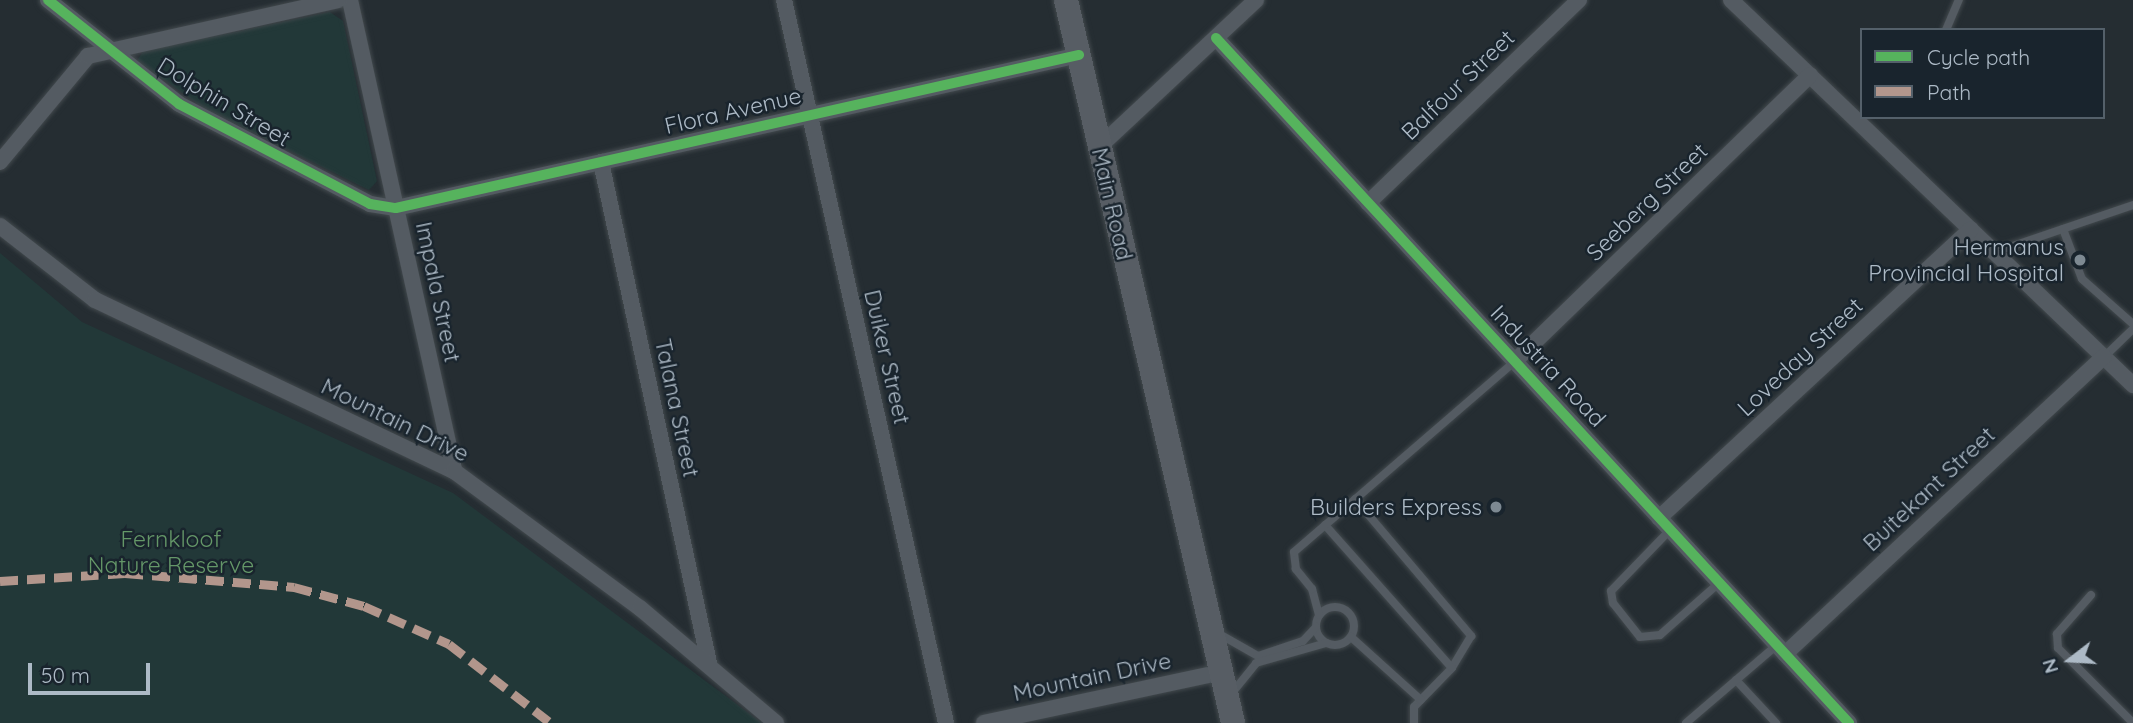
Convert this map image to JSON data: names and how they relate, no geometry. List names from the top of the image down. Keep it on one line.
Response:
{"streets":{"main road":["Main Road"],"street":["Balfour Street","Dolphin Street","Flora Avenue","Seeberg Street","Impala Street","Duiker Street","Loveday Street","Industria Road","Talana Street","Mountain Drive","Buitekant Street"]},"crossings":[["Balfour Street","Industria Road"],["Dolphin Street","Flora Avenue"],["Dolphin Street","Impala Street"],["Flora Avenue","Main Road"],["Flora Avenue","Impala Street"],["Flora Avenue","Duiker Street"],["Flora Avenue","Talana Street"],["Seeberg Street","Industria Road"],["Main Road","Mountain Drive"],["Impala Street","Mountain Drive"],["Loveday Street","Industria Road"],["Industria Road","Buitekant Street"],["Talana Street","Mountain Drive"]],"parks":["Fernkloof Nature Reserve"],"places":["Hermanus Provincial Hospital","Builders Express"],"legend":["Cycle path","Path"],"scale_bar":"50 m","north":"left"}
